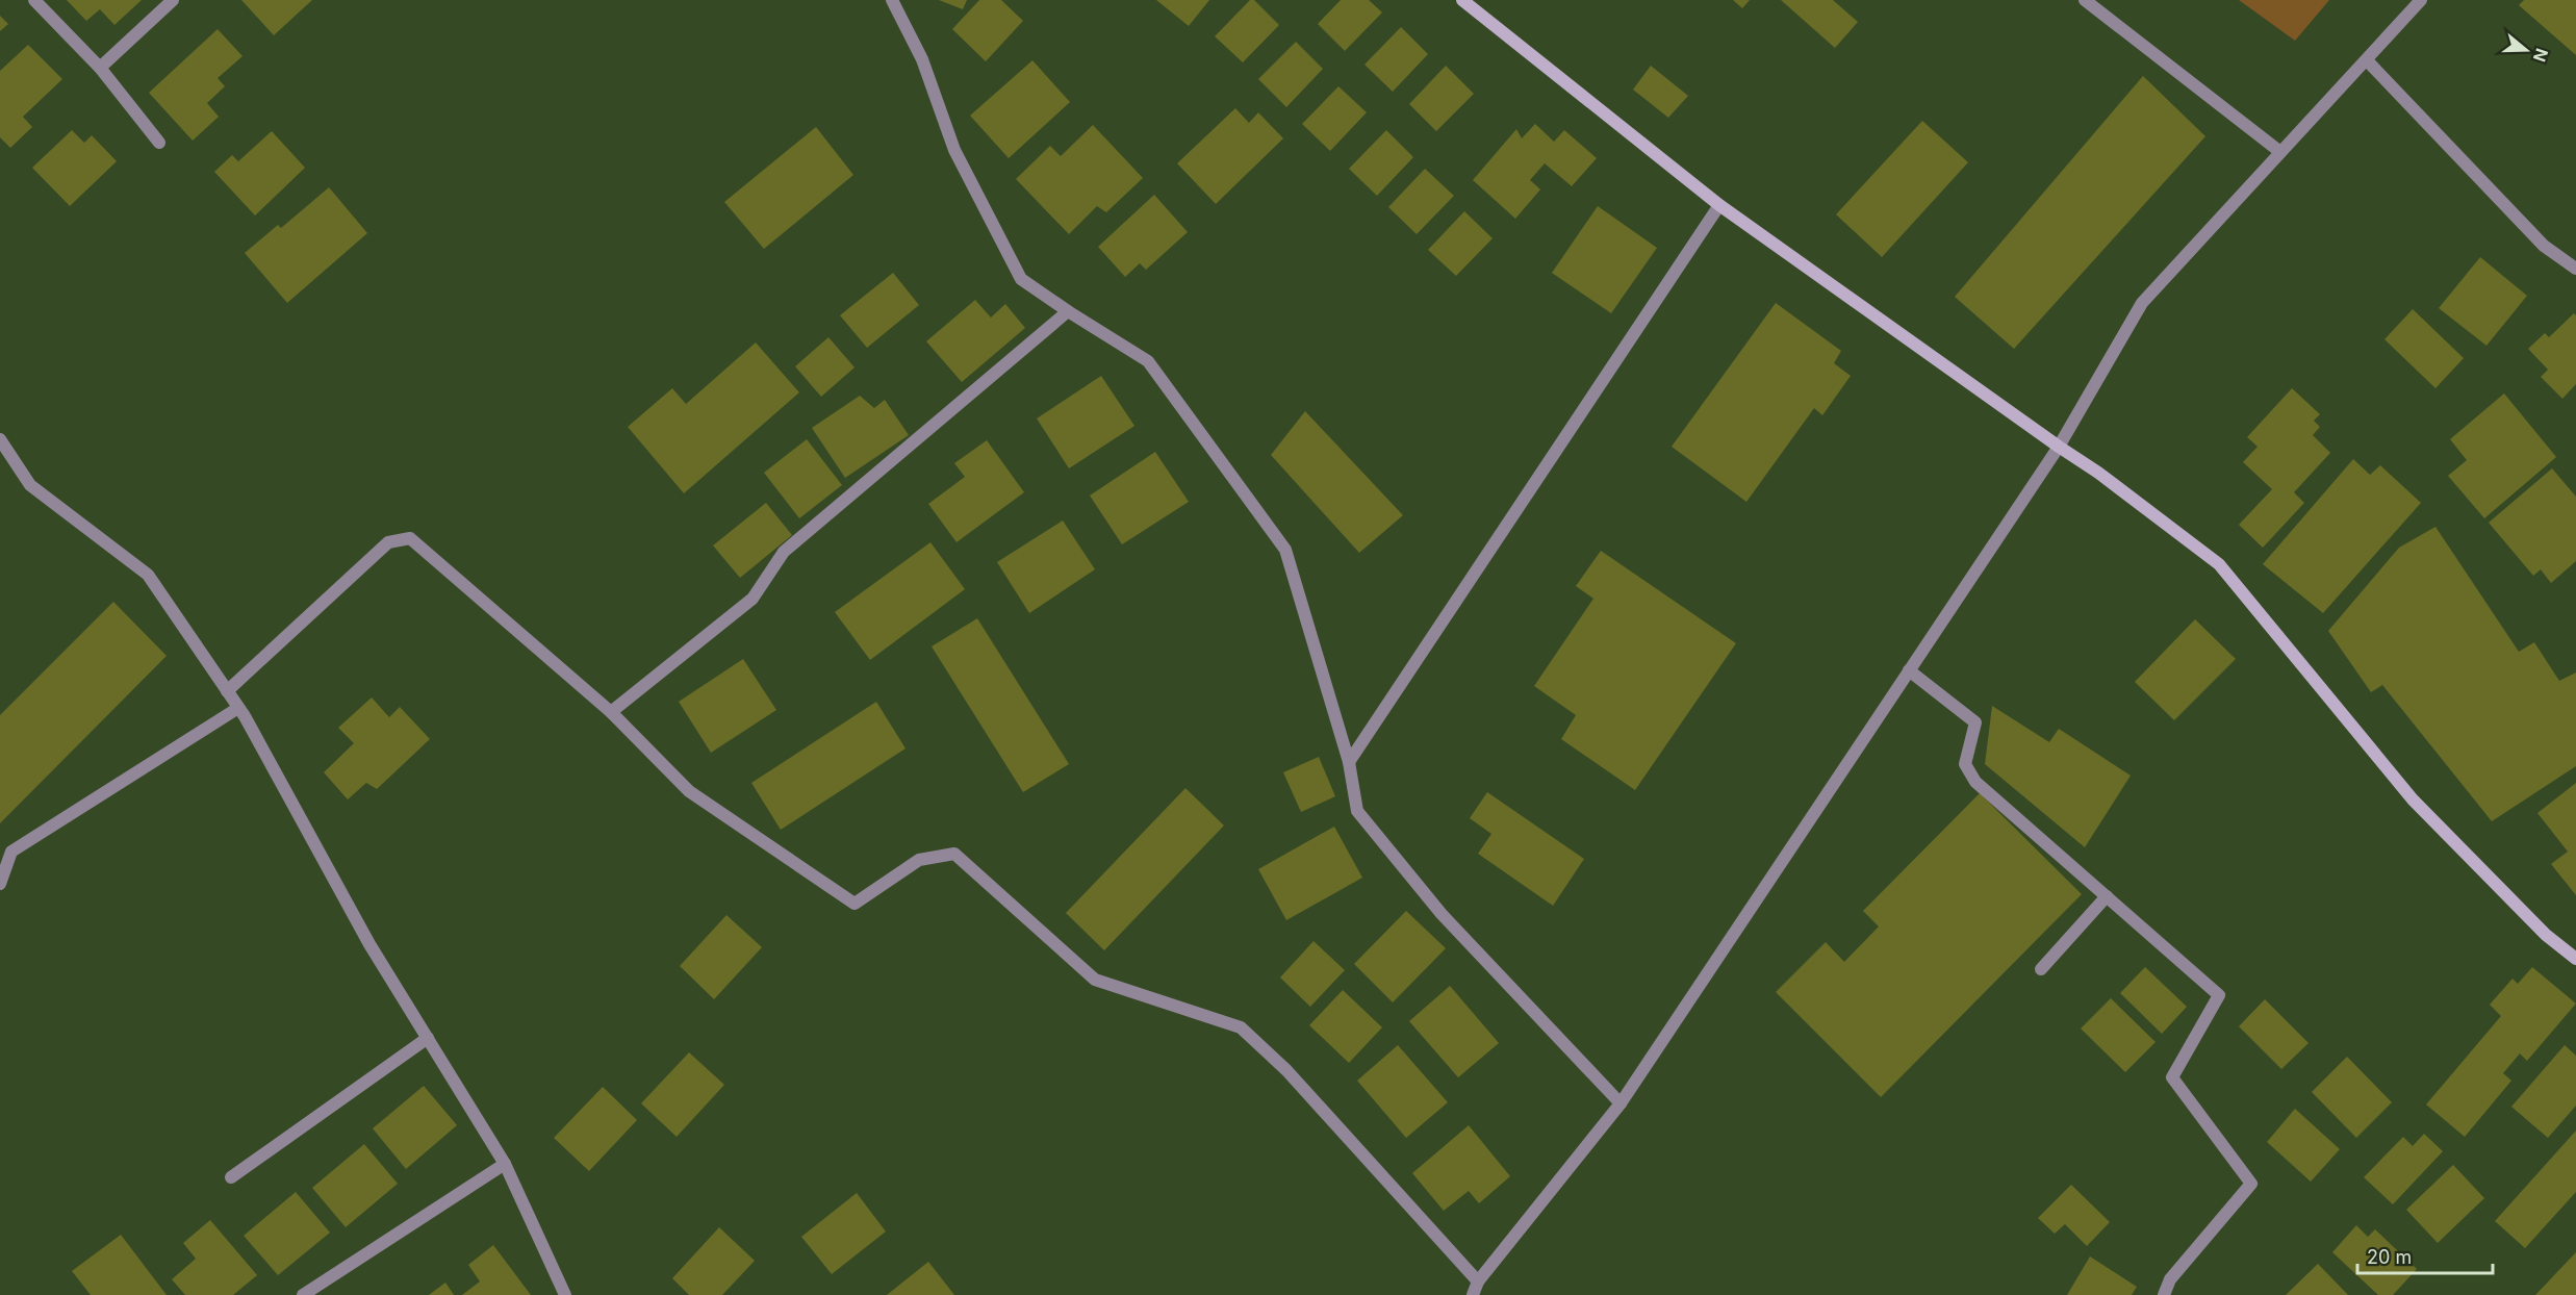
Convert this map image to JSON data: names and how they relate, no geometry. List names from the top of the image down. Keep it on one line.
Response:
{"scale_bar":"20 m","north":"right"}
